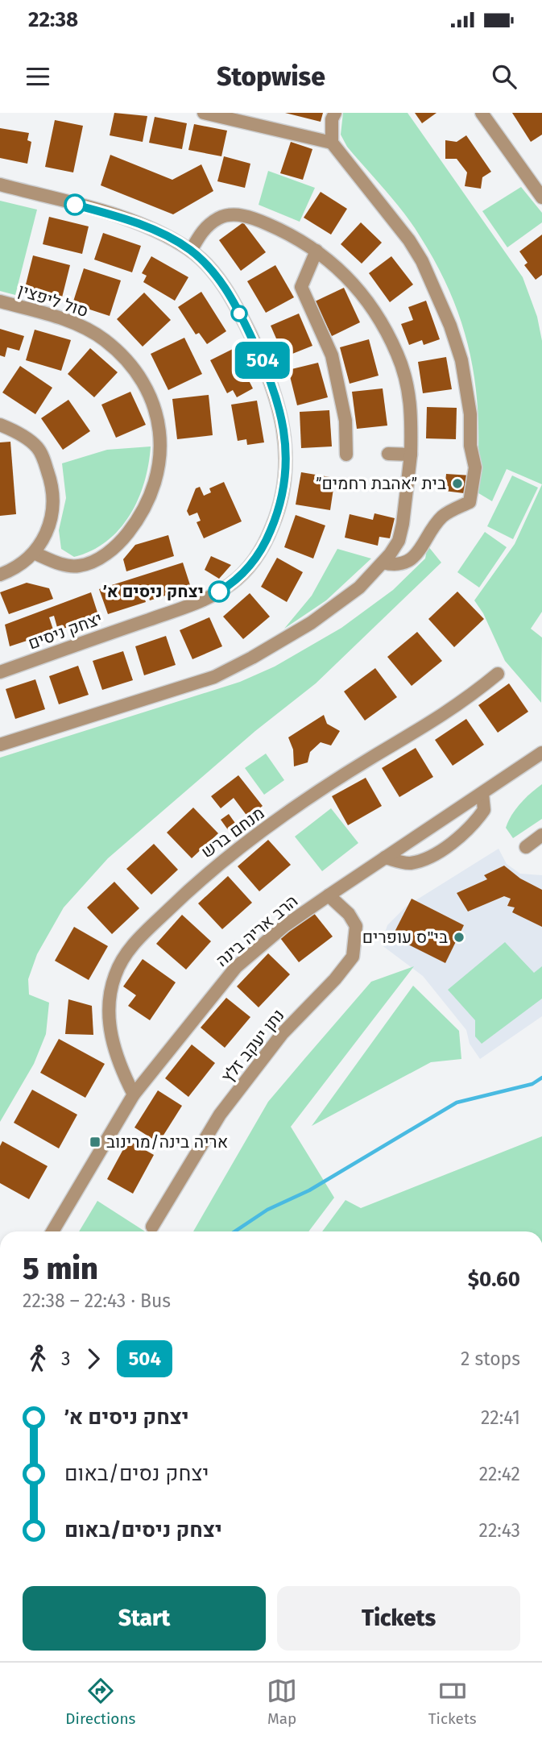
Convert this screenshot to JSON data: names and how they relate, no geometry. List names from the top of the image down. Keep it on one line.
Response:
{"streets":{"street":["סול ליפצין","יצחק ניסים","מנחם ברש","הרב אריה בינה","נתן יעקב זלץ"]},"crossings":[["מנחם ברש","הרב אריה בינה"],["הרב אריה בינה","נתן יעקב זלץ"]],"places":{"other":["בית ״אהבת רחמים״","יצחק ניסים א׳","בי\"ס עופרים"],"transit":["אריה בינה/מרינוב"]},"lines":["bus line 504"],"page":{"status":"22:38","header":"Stopwise","on_map":"504","heading":["5 min","22:38 – 22:43 · Bus","$0.60"],"legs":["3","504","2 stops"],"list":[{"name":"יצחק ניסים א׳","value":"22:41"},{"name":"יצחק נסים/באום","value":"22:42"},{"name":"יצחק ניסים/באום","value":"22:43"}],"buttons":["Start","Tickets"],"tabs":["Directions","Map","Tickets"]}}
